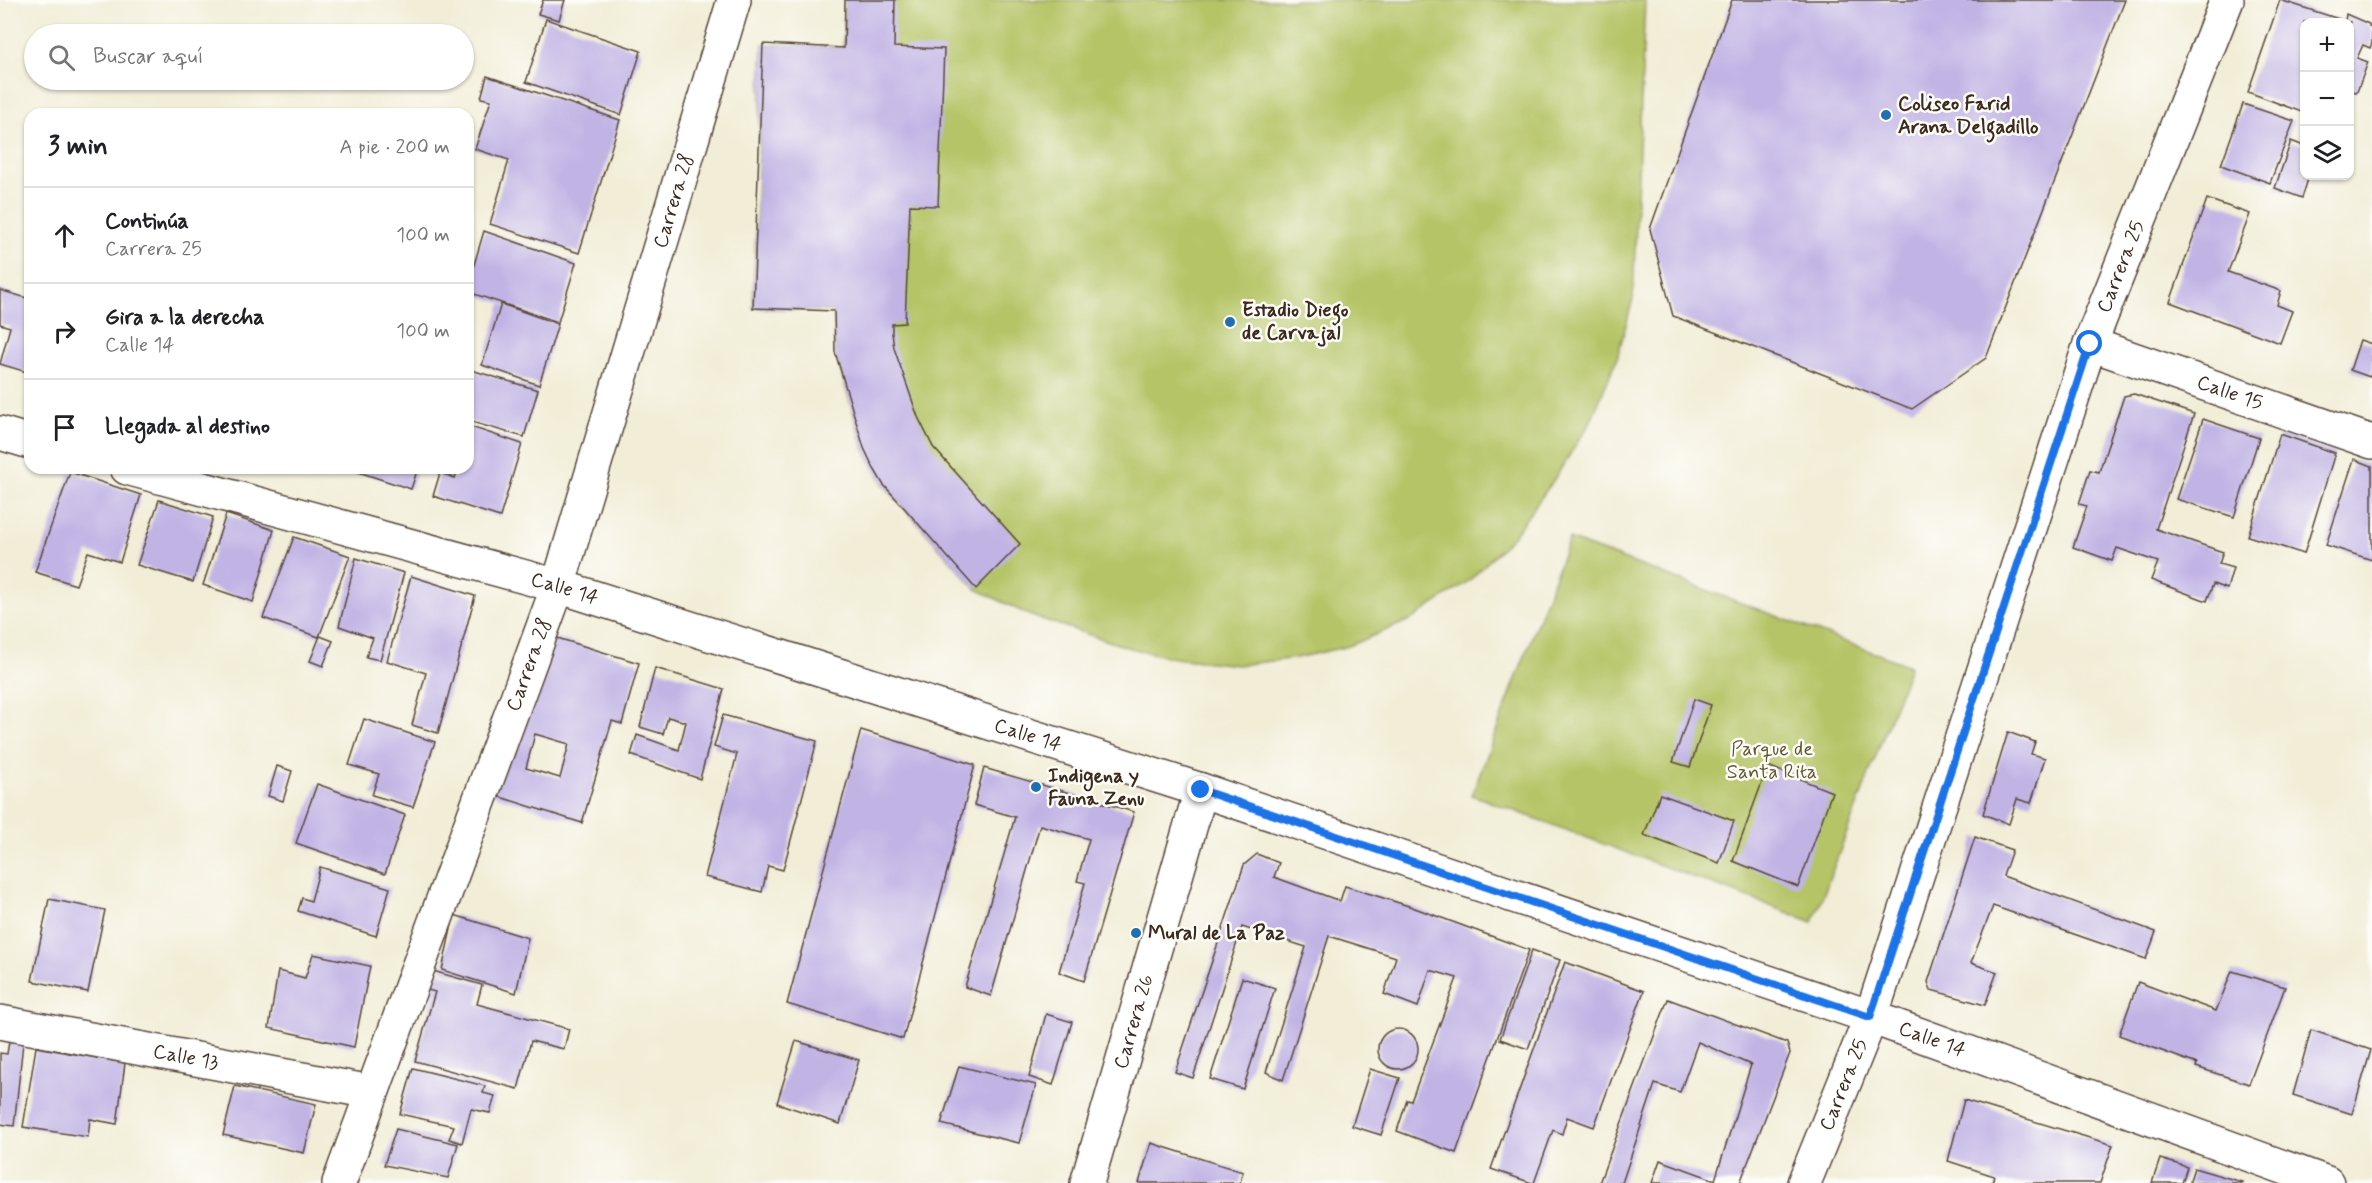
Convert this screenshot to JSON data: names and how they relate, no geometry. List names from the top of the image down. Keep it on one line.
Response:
{"streets":{"street":["Carrera 28","Carrera 25","Calle 15","Calle 14","Carrera 26","Calle 13"]},"crossings":[["Carrera 28","Calle 14"],["Carrera 28","Calle 13"],["Carrera 25","Calle 15"],["Carrera 25","Calle 14"],["Calle 14","Carrera 26"]],"parks":["Parque de Santa Rita"],"places":["Coliseo Farid Arana Delgadillo","Estadio Diego de Carvajal","Indigena y Fauna Zenu","Mural de La Paz"],"page":{"map_buttons":["+","−"],"search":"Buscar aquí","heading":["3 min","A pie · 200 m"],"list":[["Continúa","Carrera 25","100 m"],["Gira a la derecha","Calle 14","100 m"],"Llegada al destino"]}}
